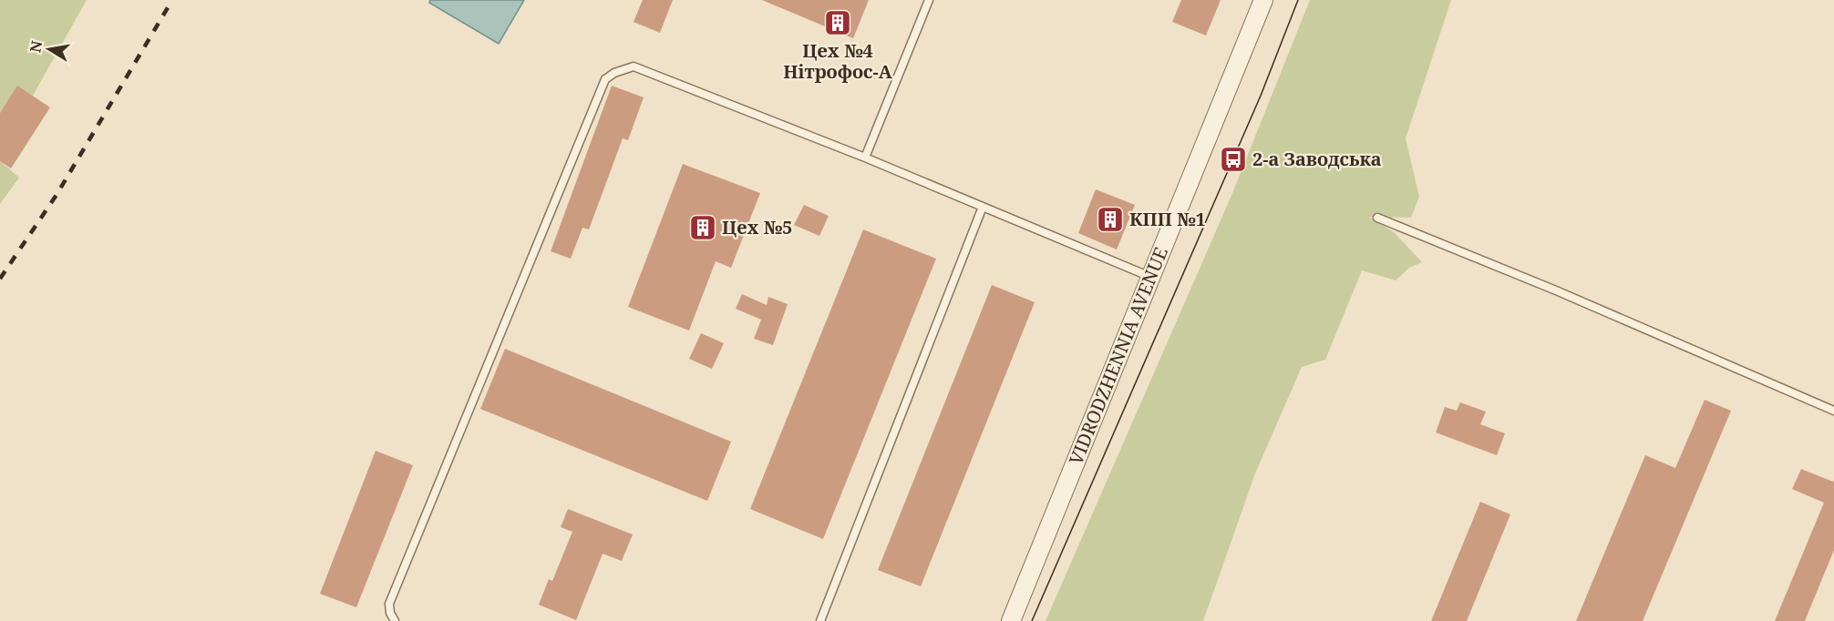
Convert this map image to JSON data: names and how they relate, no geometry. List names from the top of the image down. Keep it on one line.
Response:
{"streets":{"street":["VIDRODZHENNIA AVENUE"]},"places":{"building":["Цех №4 Нітрофос-А","КПП №1","Цех №5"],"bus stop":["2-а Заводська"]},"north":"left"}
